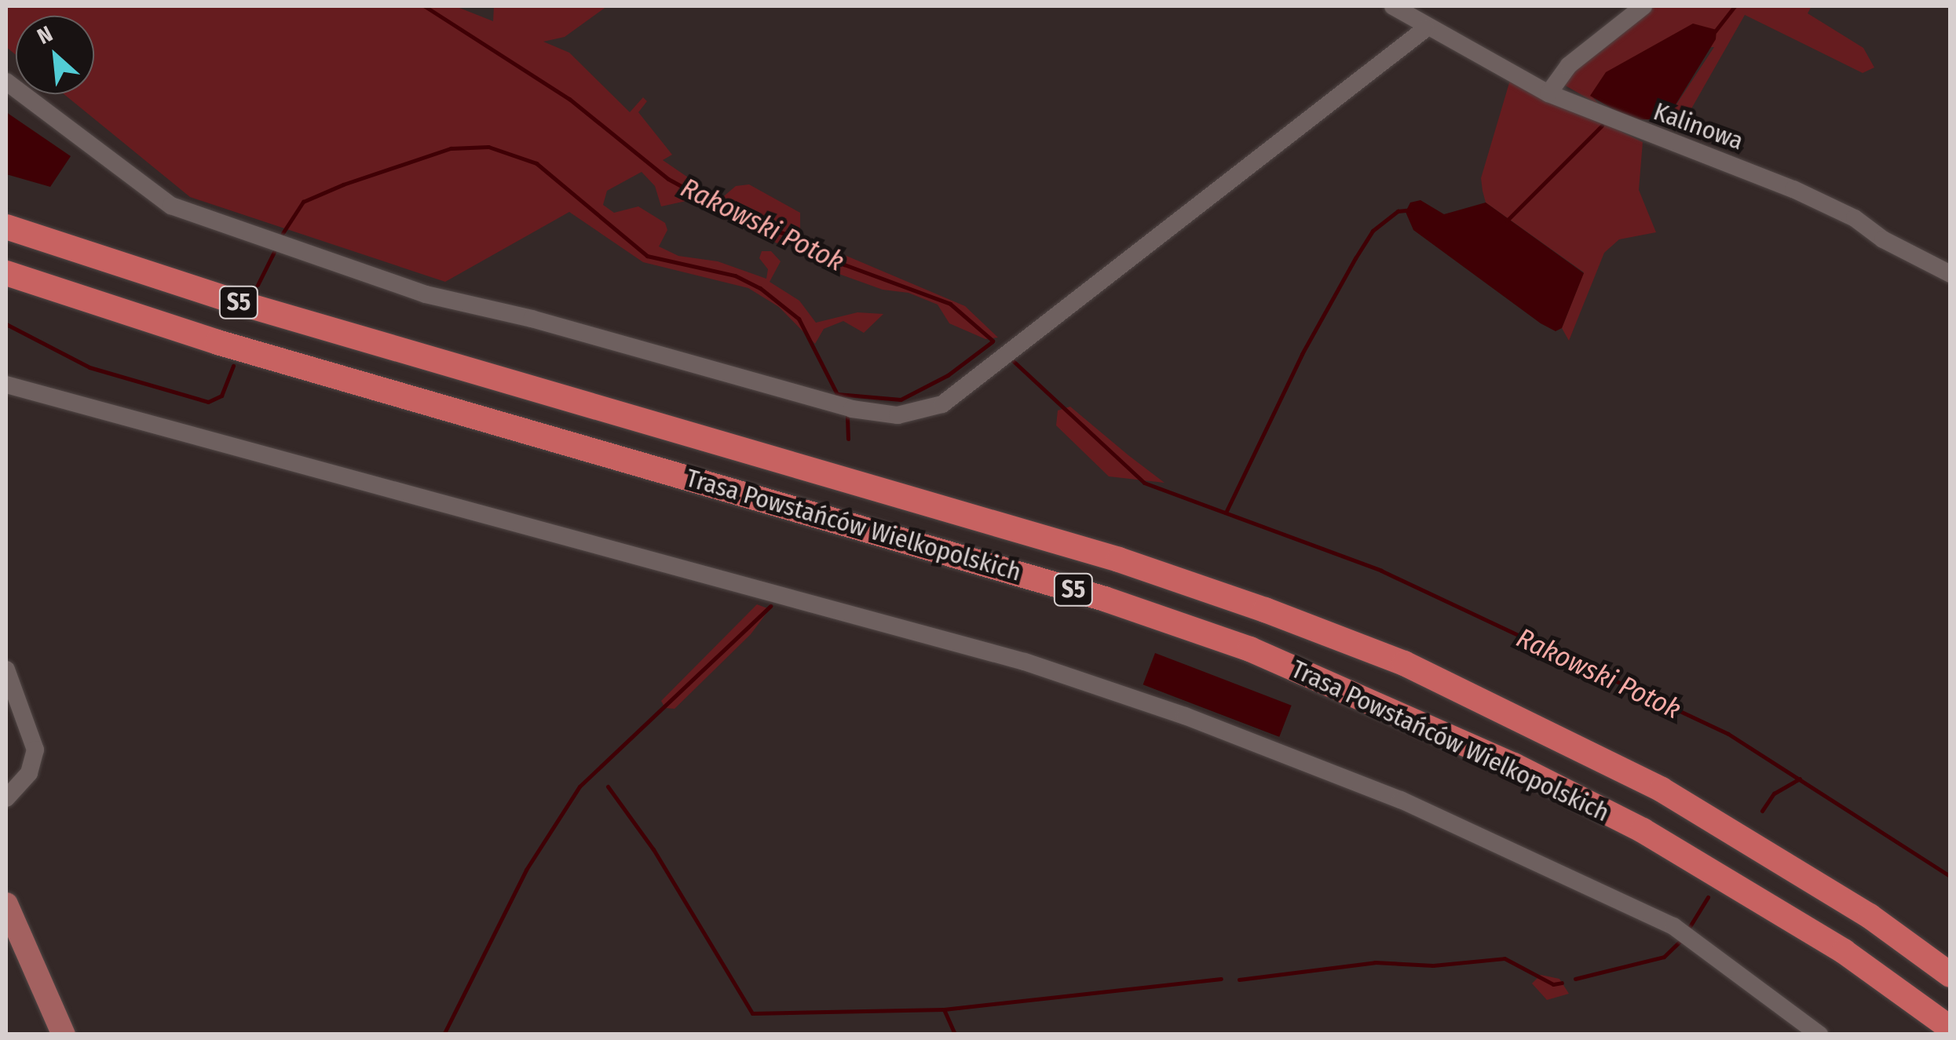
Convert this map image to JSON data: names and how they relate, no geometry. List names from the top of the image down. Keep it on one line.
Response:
{"streets":{"highway":["S5","Trasa Powstańców Wielkopolskich"],"street":["Kalinowa"]},"water":["Rakowski Potok"],"north":"top left"}
